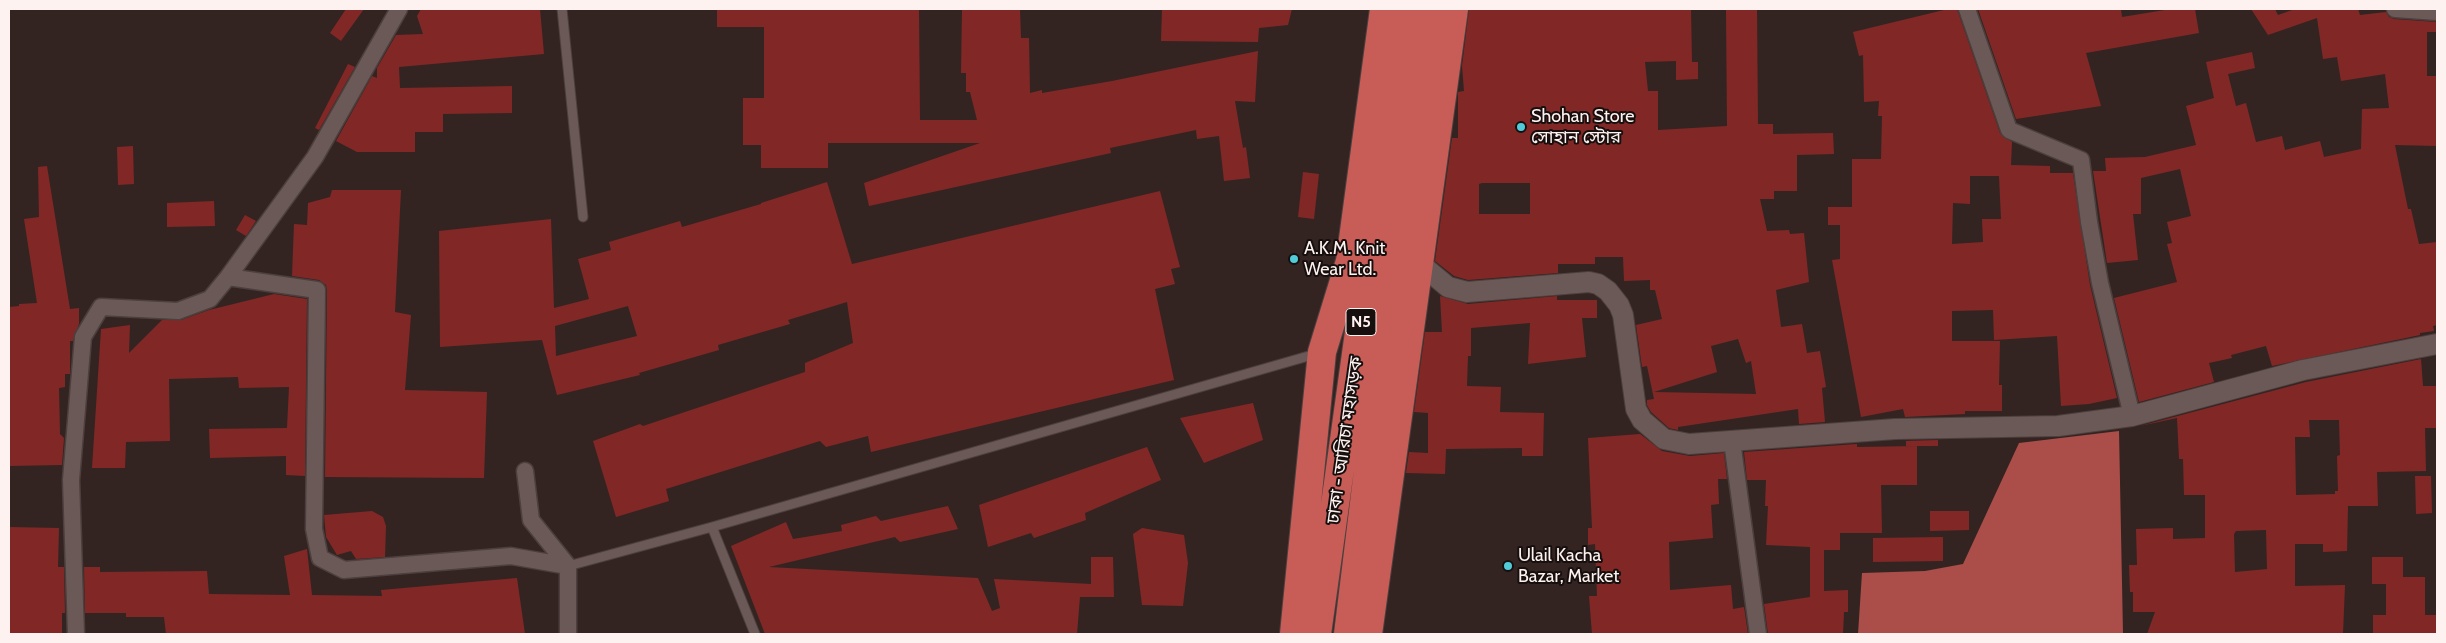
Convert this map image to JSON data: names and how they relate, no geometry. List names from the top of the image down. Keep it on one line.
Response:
{"streets":{"highway":["N5","ঢাকা - আরিচা মহাসড়ক"]},"places":["Shohan Store সোহান স্টোর","A.K.M. Knit Wear Ltd.","Ulail Kacha Bazar, Market"]}
